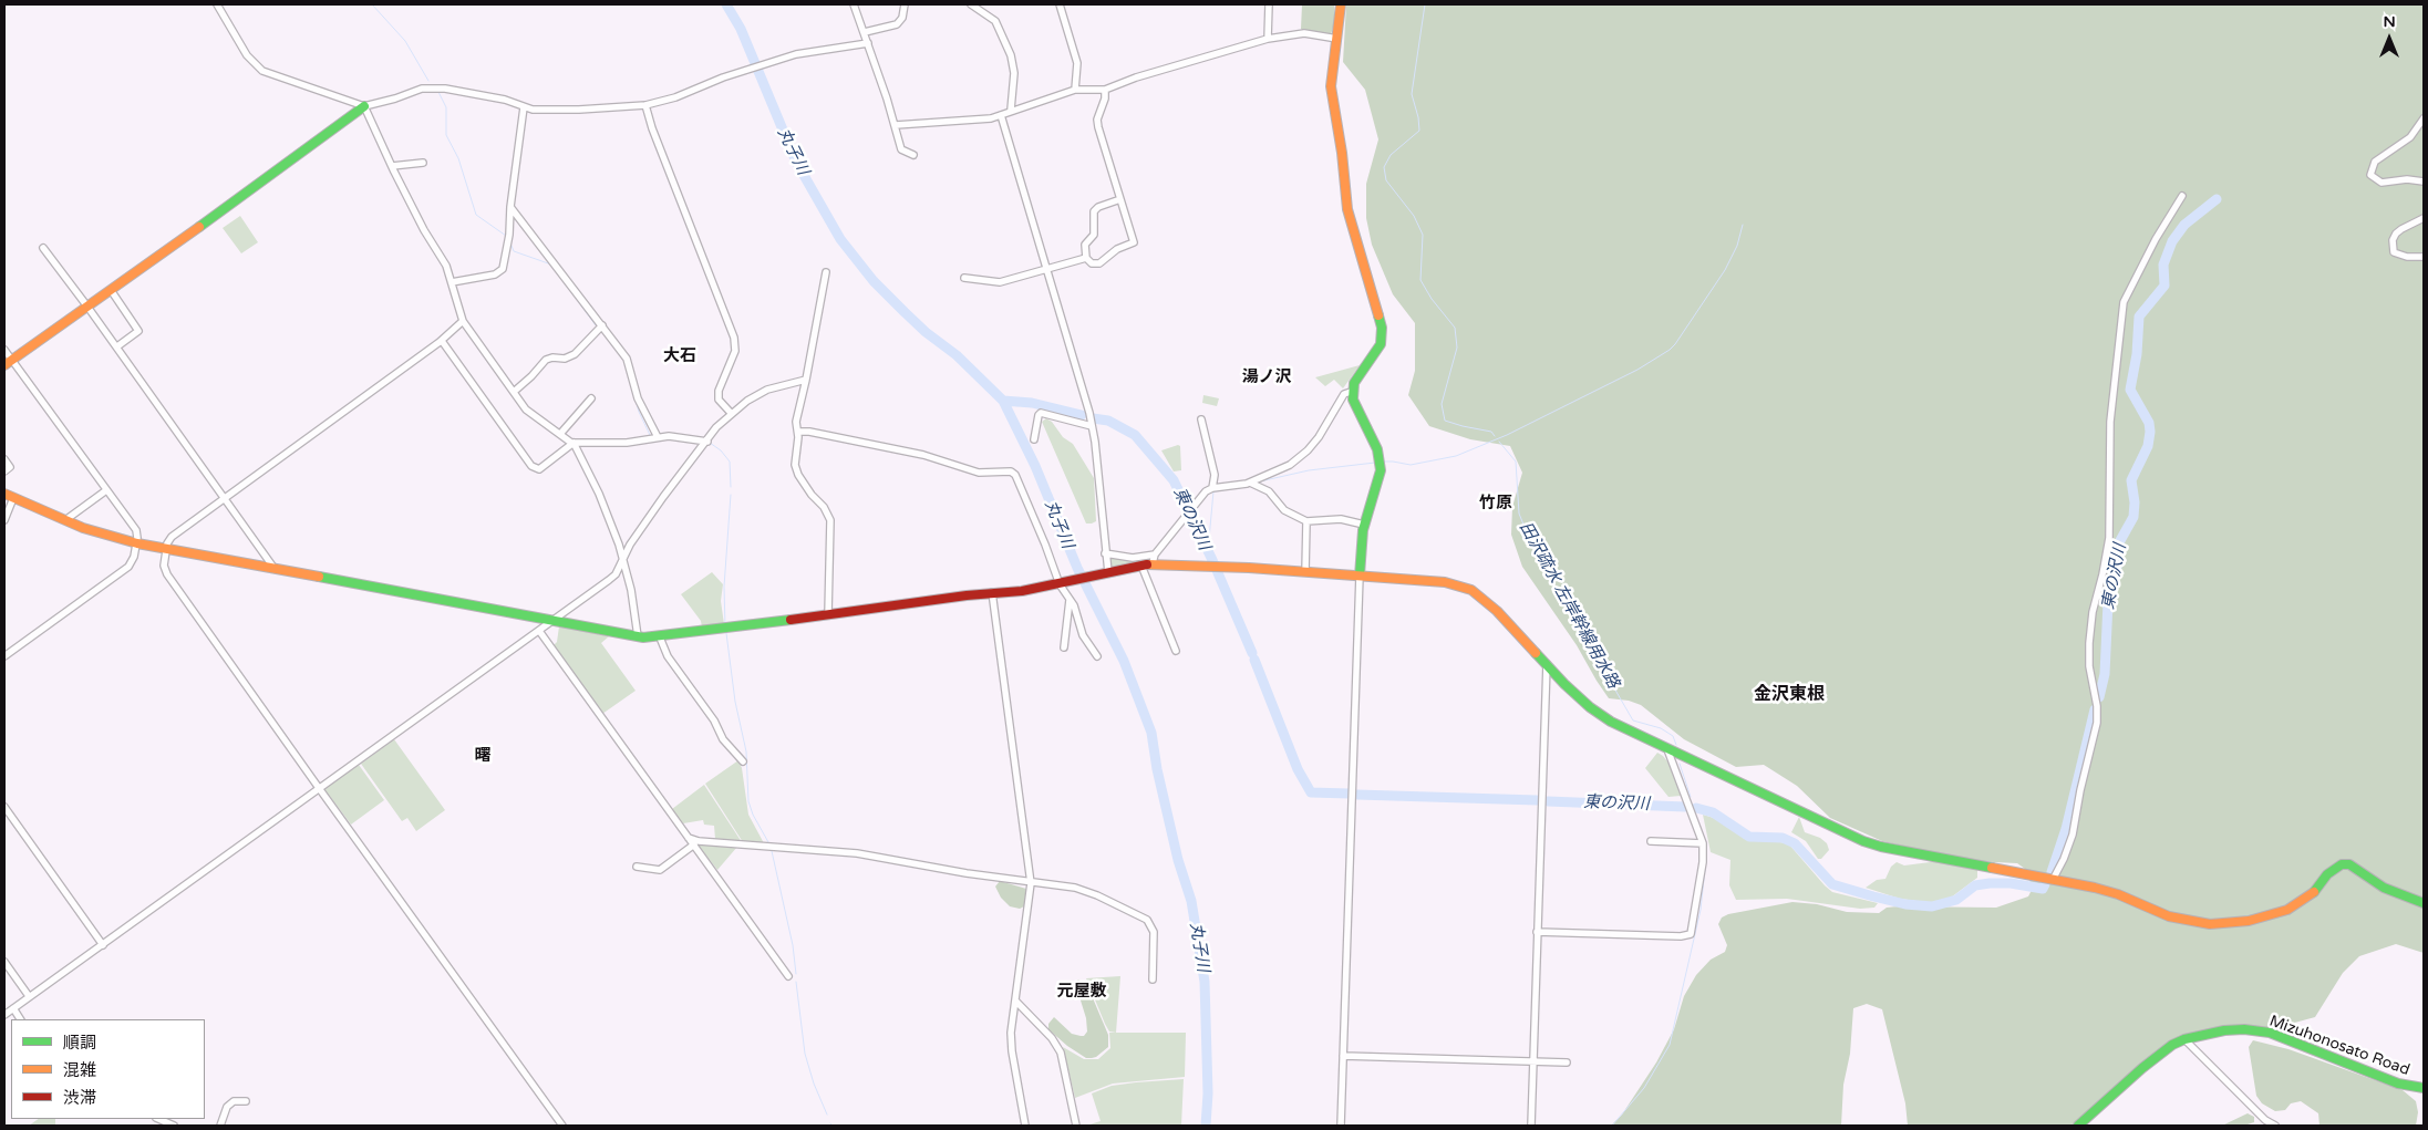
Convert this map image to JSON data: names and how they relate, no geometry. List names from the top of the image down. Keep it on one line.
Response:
{"streets":{"street":["Mizuhonosato Road"]},"districts":["大石","湯ノ沢","竹原","金沢東根","曙","元屋敷"],"water":["丸子川","東の沢川","田沢疏水 左岸幹線用水路"],"legend":["順調","混雑","渋滞"],"north":"top"}
